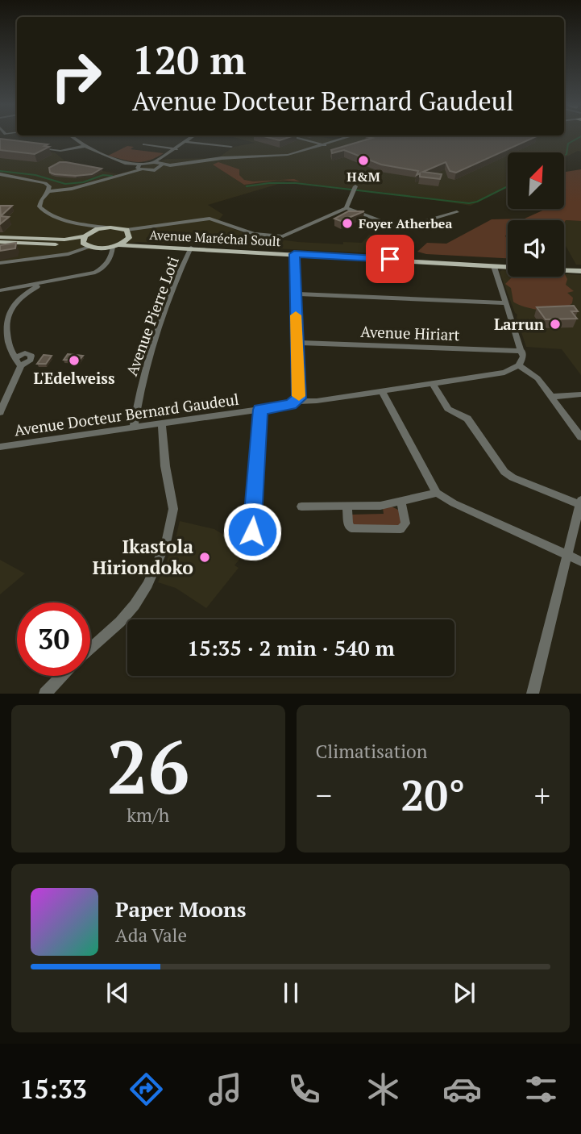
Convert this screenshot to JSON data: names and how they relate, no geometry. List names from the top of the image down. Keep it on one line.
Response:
{"streets":{"main road":["Avenue Maréchal Soult"],"street":["Avenue Pierre Loti","Avenue Hiriart","Avenue Docteur Bernard Gaudeul"]},"crossings":[["Avenue Maréchal Soult","Avenue Pierre Loti"],["Avenue Pierre Loti","Avenue Docteur Bernard Gaudeul"]],"places":["H&M","Foyer Atherbea","Larrun","L'Edelweiss","Ikastola Hiriondoko"],"north":"top right","page":{"turn":["120 m","Avenue Docteur Bernard Gaudeul"],"limit":"30","trip":"15:35 · 2 min · 540 m","tile":[["26","km/h"],"Climatisation"],"heat":["−","20°","+"],"song":["Paper Moons","Ada Vale"],"tabs":"15:33"}}
